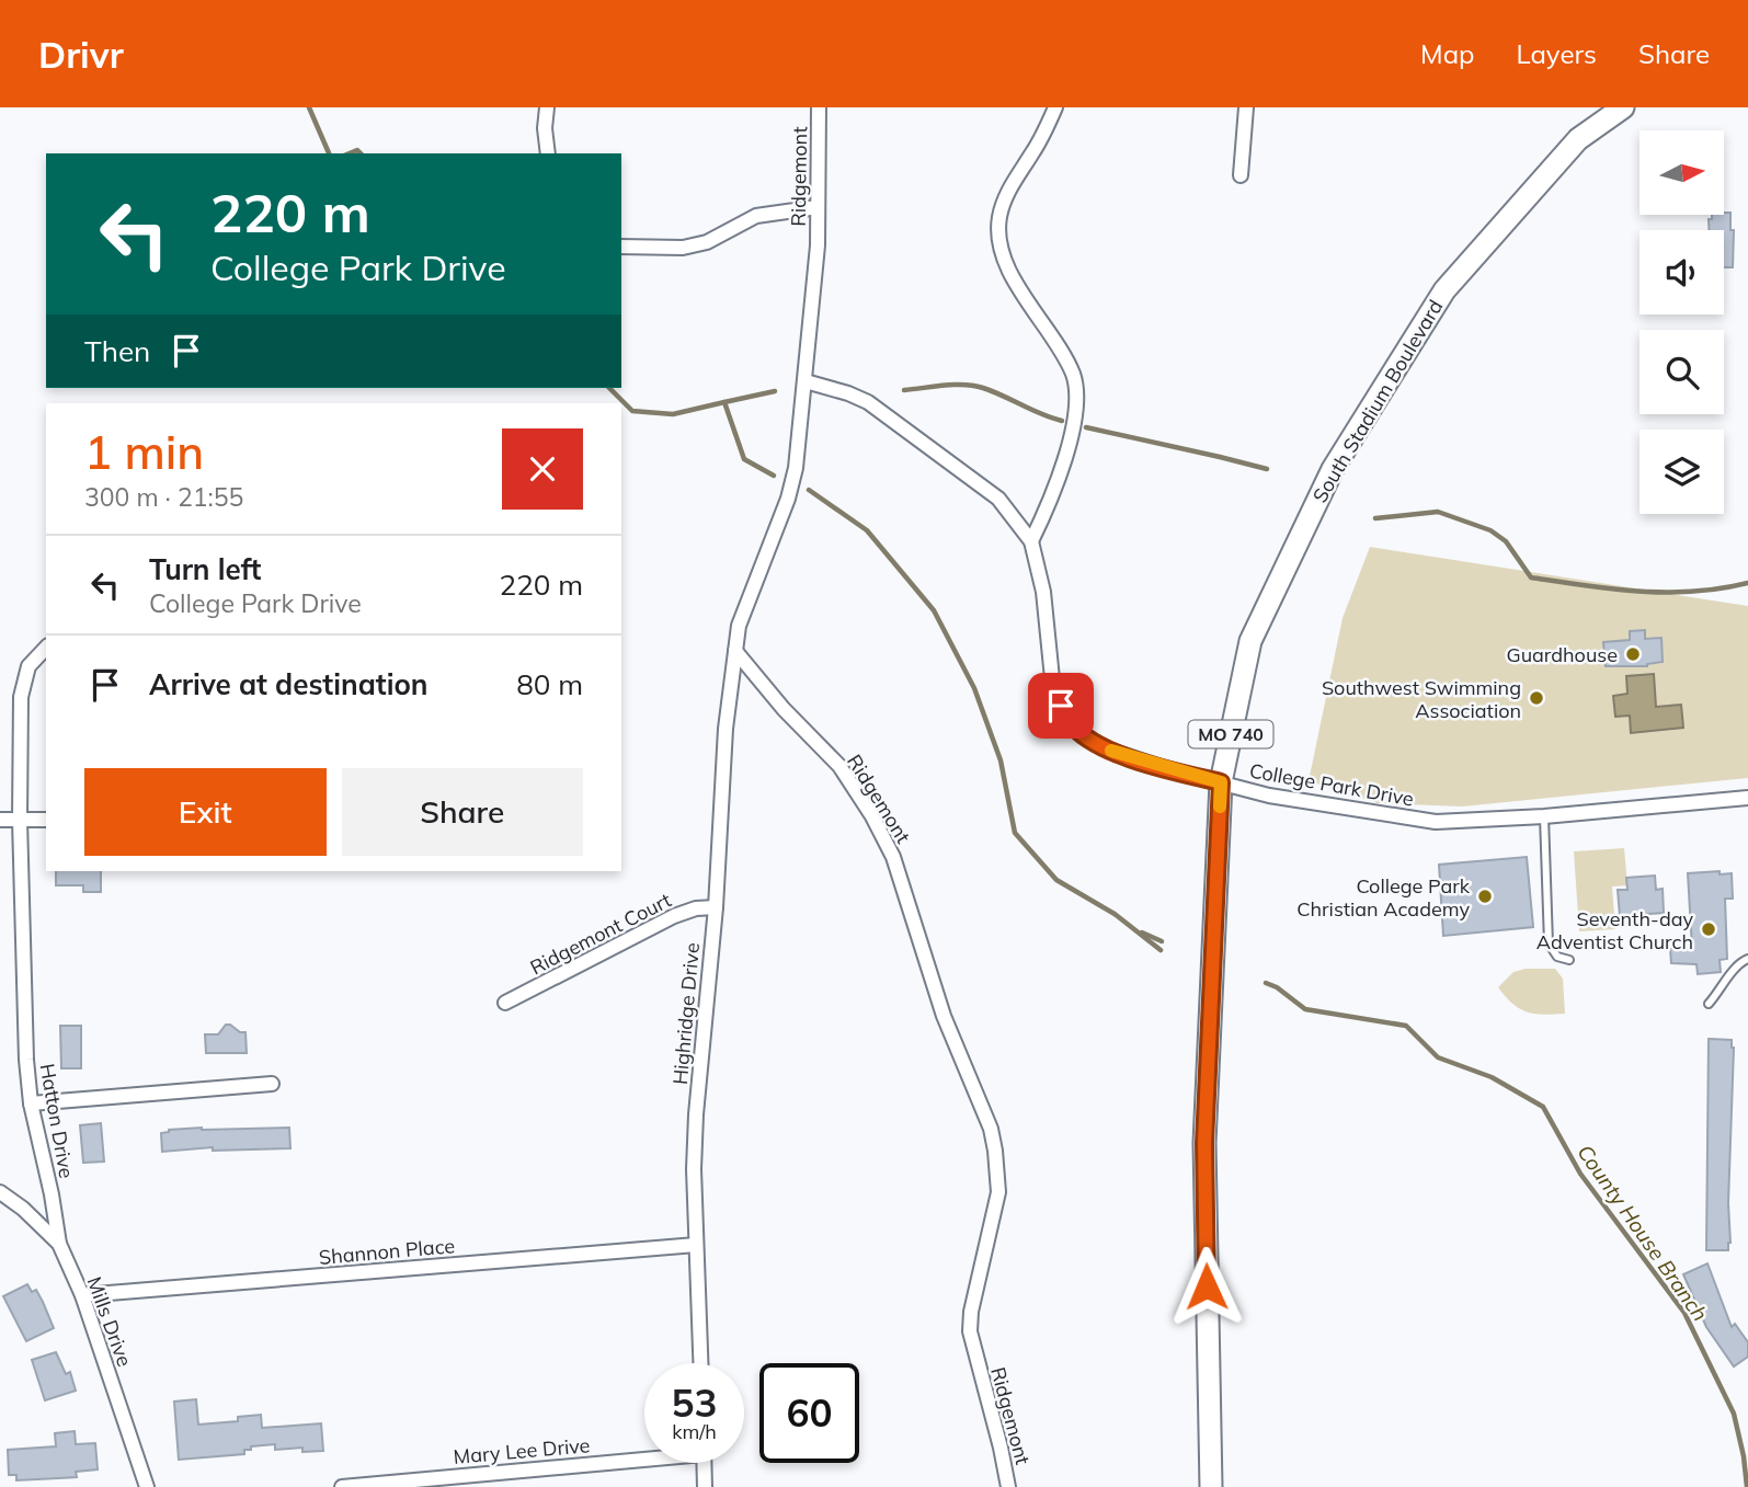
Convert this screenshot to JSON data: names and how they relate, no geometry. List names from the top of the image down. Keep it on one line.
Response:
{"streets":{"main road":["South Stadium Boulevard","MO 740"],"street":["Ridgemont","College Park Drive","Ridgemont Court","Highridge Drive","Hatton Drive","Shannon Place","Mills Drive","Mary Lee Drive"]},"crossings":[["Ridgemont","College Park Drive"],["Ridgemont","Highridge Drive"],["South Stadium Boulevard","College Park Drive"],["Ridgemont Court","Highridge Drive"],["Highridge Drive","Shannon Place"],["Hatton Drive","Mills Drive"],["Shannon Place","Mills Drive"]],"water":["County House Branch"],"places":["Guardhouse","Southwest Swimming Association","College Park Christian Academy","Seventh-day Adventist Church"],"north":"right","page":{"header":"Drivr","nav":["Map","Layers","Share"],"turn":["220 m","College Park Drive"],"then":"Then","heading":["1 min","300 m · 21:55"],"list":[{"name":"Turn left","note":"College Park Drive","value":"220 m"},{"name":"Arrive at destination","value":"80 m"}],"buttons":["Exit","Share"],"speed":"53 km/h","limit":"60"}}
